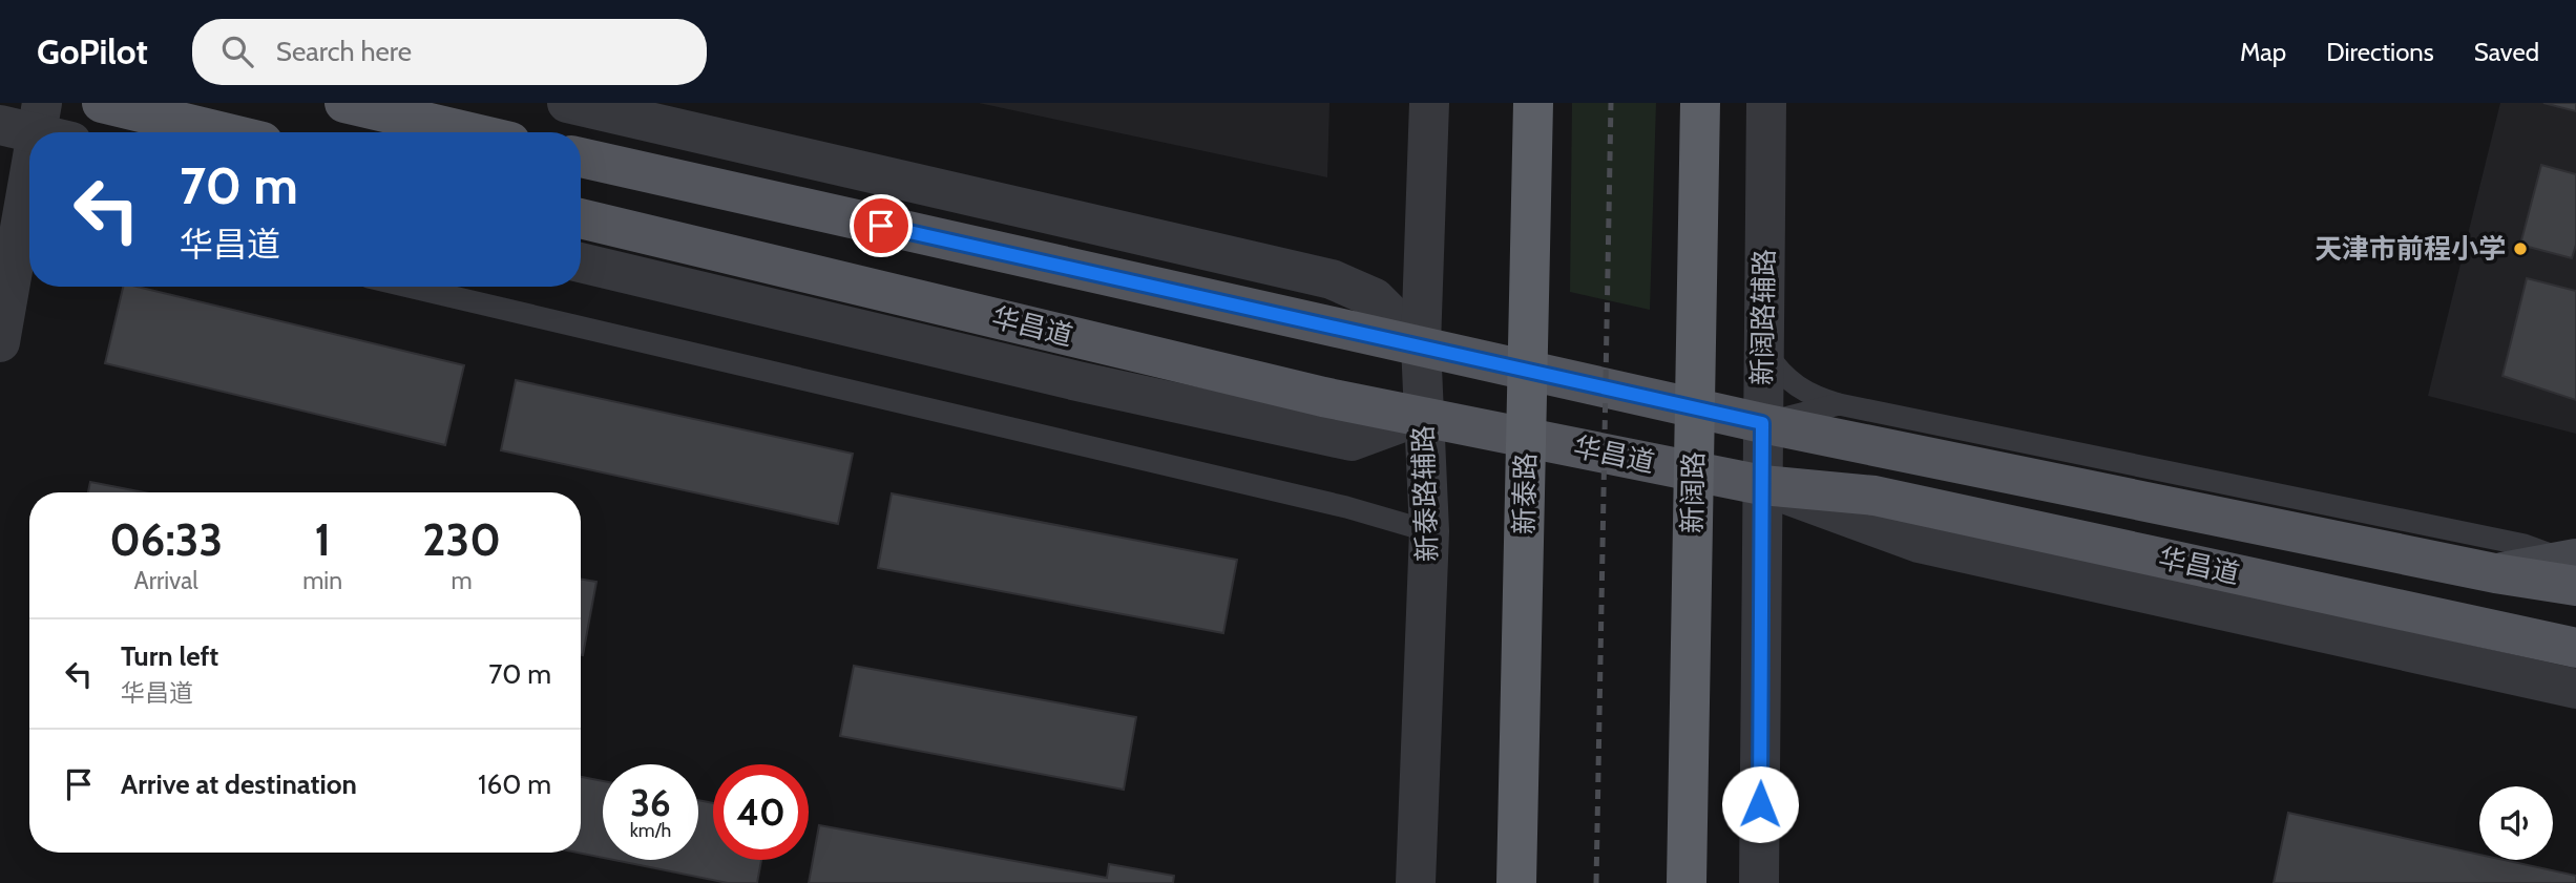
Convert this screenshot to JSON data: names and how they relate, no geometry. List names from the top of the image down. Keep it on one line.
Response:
{"streets":{"highway":["新阔路","新泰路"],"main road":["华昌道"],"street":["新阔路辅路","新泰路辅路"]},"crossings":[["新阔路辅路","华昌道"],["华昌道","新泰路辅路"]],"places":["天津市前程小学"],"page":{"header":"GoPilot","search":"Search here","nav":["Map","Directions","Saved"],"turn":["70 m","华昌道"],"eta":["06:33","Arrival","1","min","230","m"],"list":[{"name":"Turn left","note":"华昌道","value":"70 m"},{"name":"Arrive at destination","value":"160 m"}],"speed":"36 km/h","limit":"40"}}
